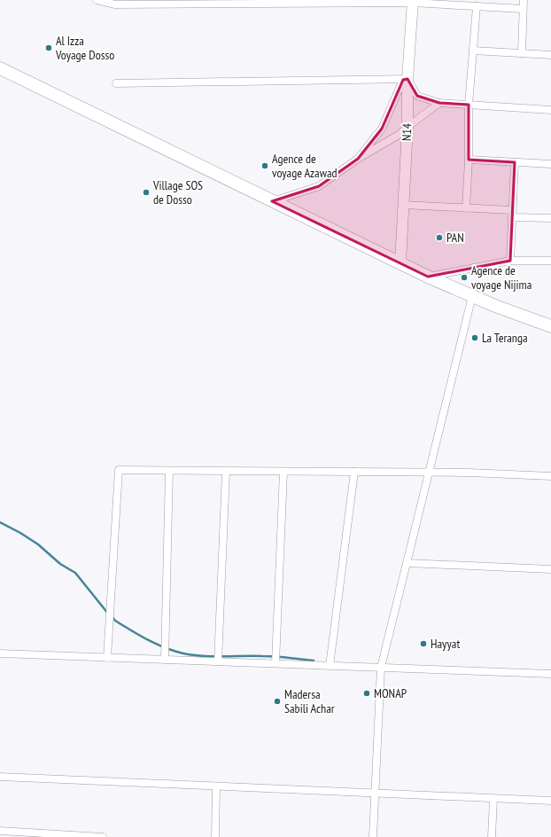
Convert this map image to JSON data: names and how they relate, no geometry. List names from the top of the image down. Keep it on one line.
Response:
{"streets":{"main road":["N14"]},"places":["Al Izza Voyage Dosso","Agence de voyage Azawad","Village SOS de Dosso","PAN","Agence de voyage Nijima","La Teranga","Hayyat","MONAP","Madersa Sabili Achar"]}
